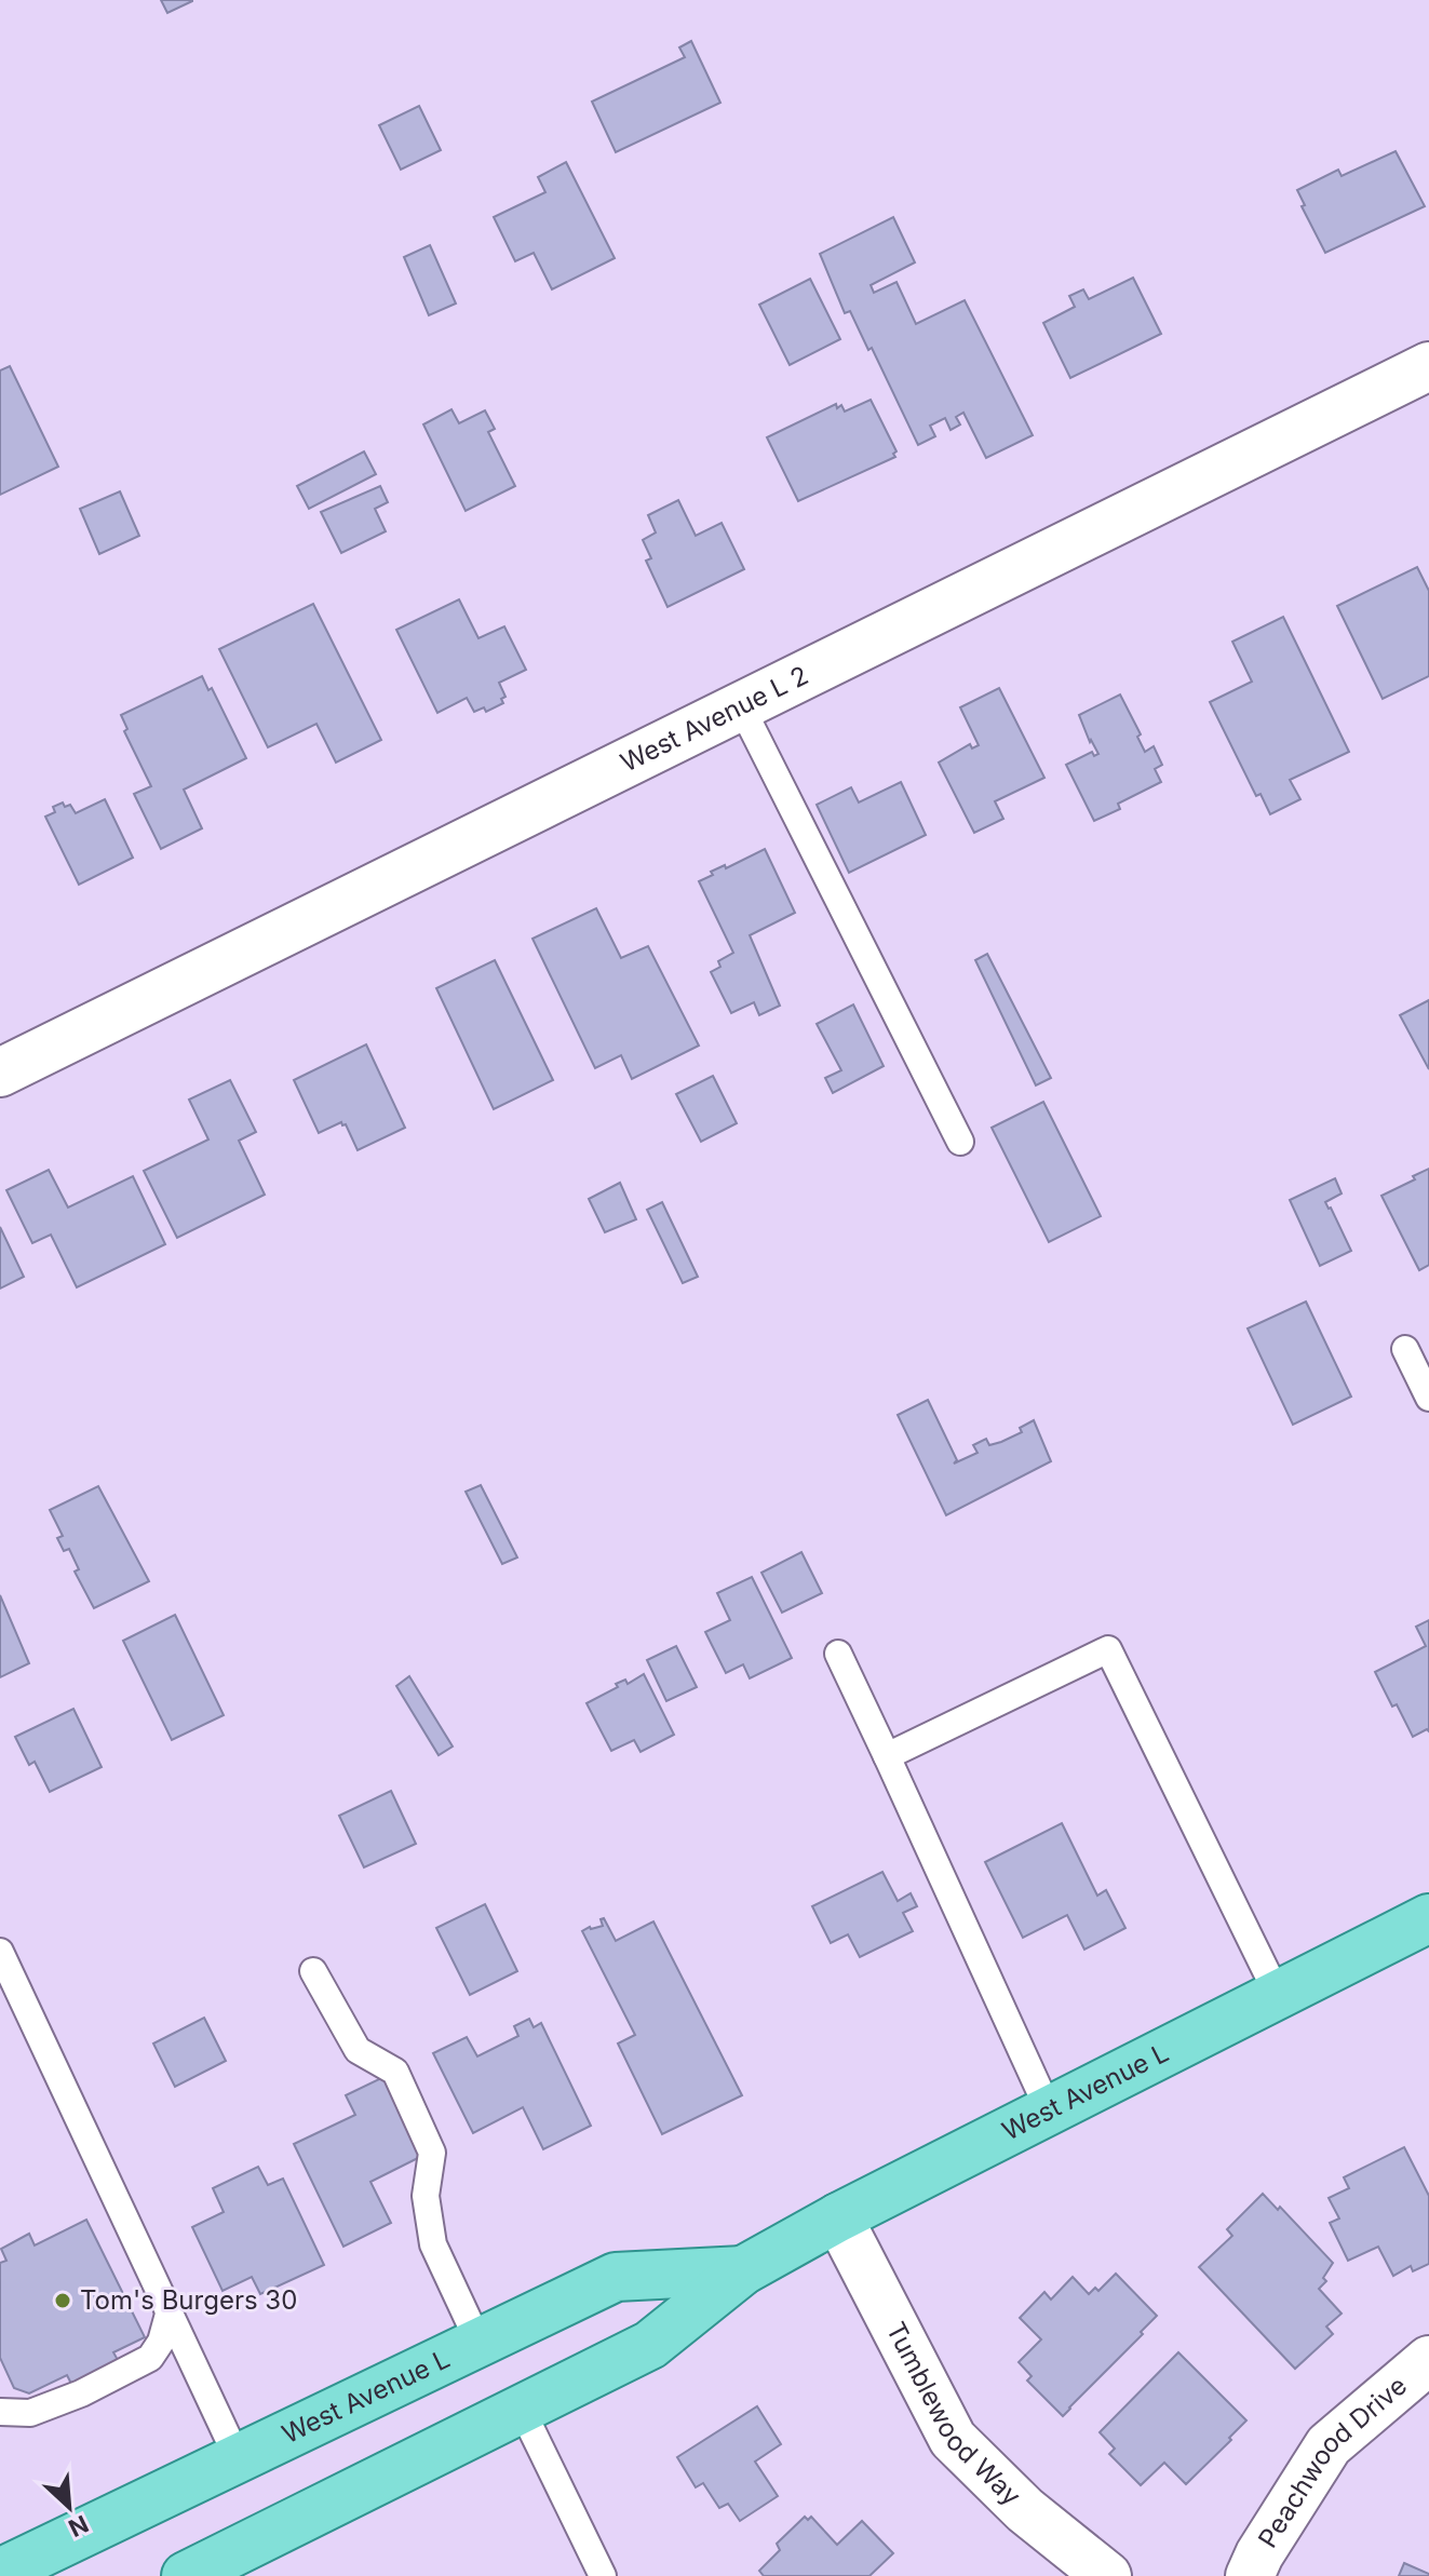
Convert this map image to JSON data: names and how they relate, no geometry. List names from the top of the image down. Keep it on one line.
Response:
{"streets":{"main road":["West Avenue L"],"street":["West Avenue L 2","Tumblewood Way","Peachwood Drive"]},"crossings":[["West Avenue L","Tumblewood Way"]],"places":["Tom's Burgers 30"],"north":"bottom right"}
